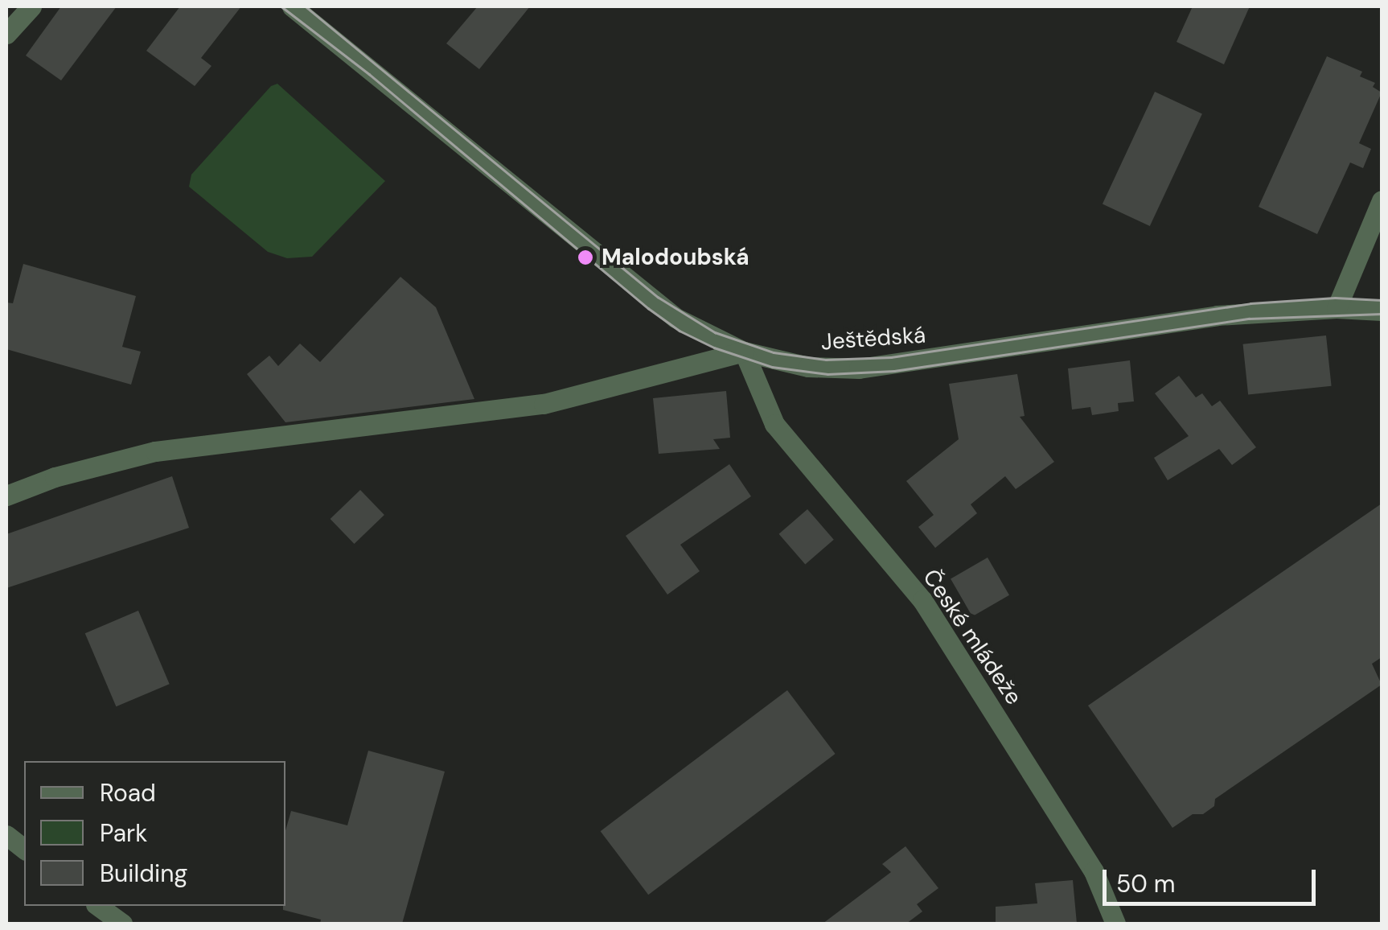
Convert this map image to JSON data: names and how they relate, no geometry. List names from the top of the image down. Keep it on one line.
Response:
{"streets":{"street":["Ještědská","České mládeže"]},"crossings":[["Ještědská","České mládeže"]],"places":["Malodoubská"],"legend":["Road","Park","Building"],"scale_bar":"50 m"}
